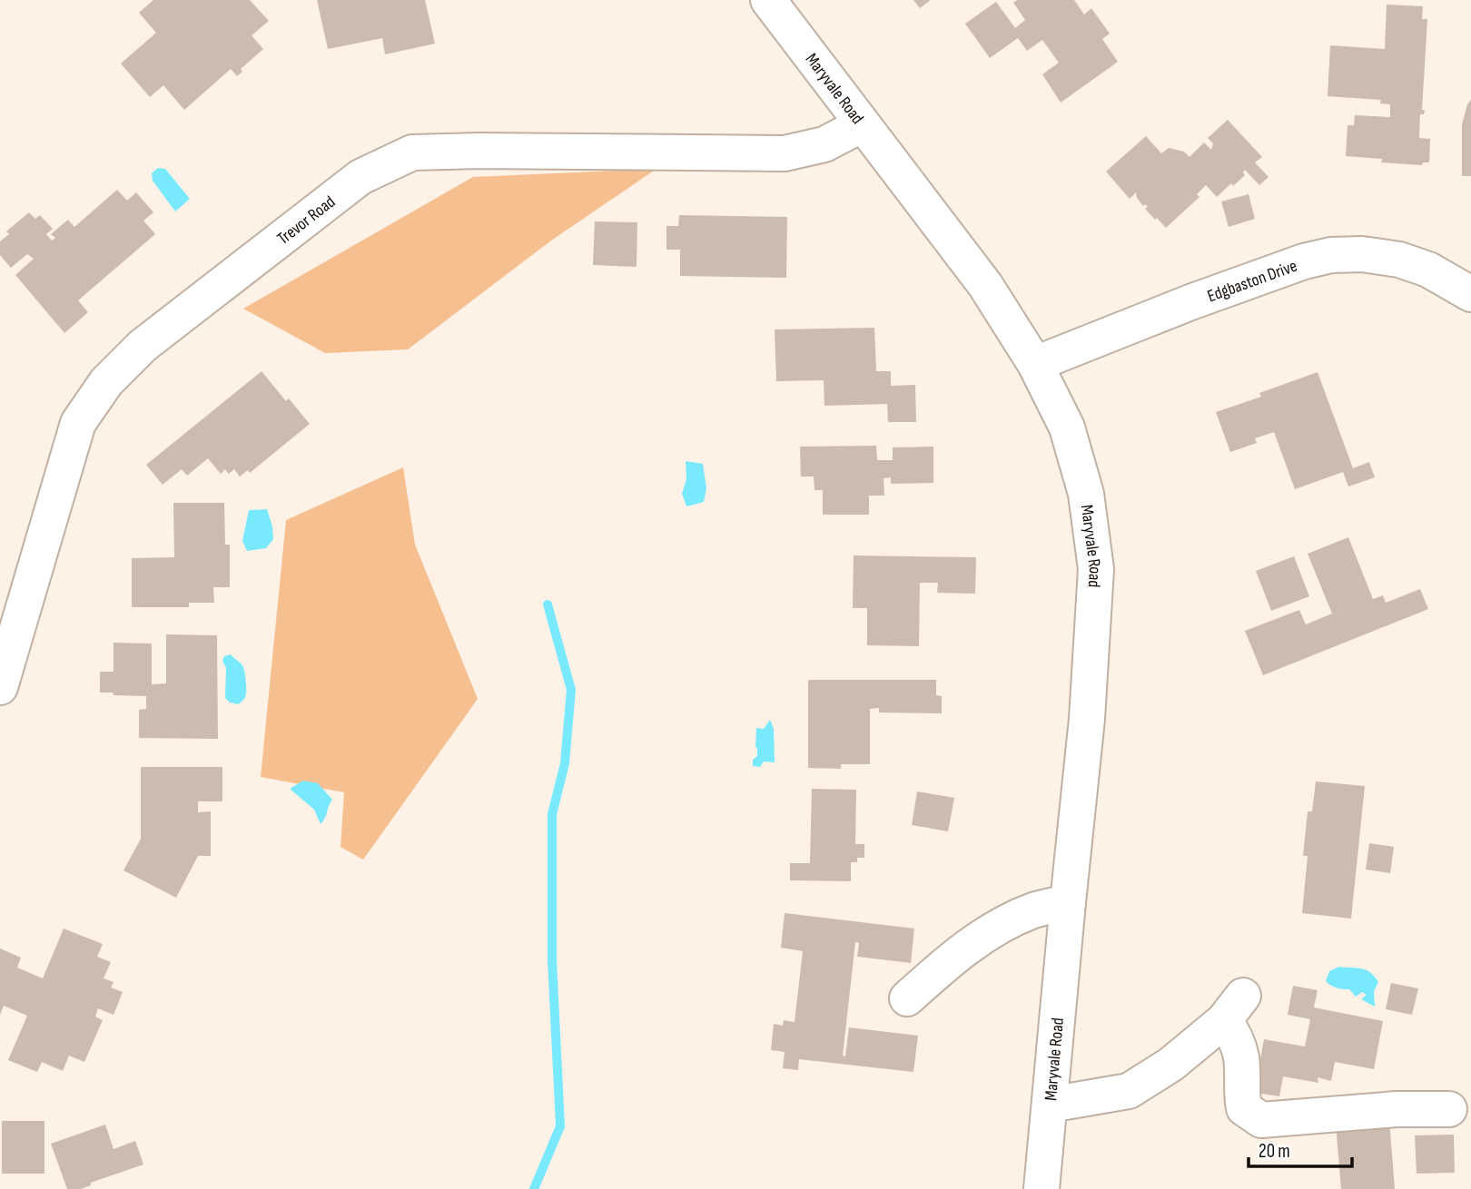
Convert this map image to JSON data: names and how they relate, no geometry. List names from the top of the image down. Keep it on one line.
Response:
{"streets":{"street":["Maryvale Road","Trevor Road","Edgbaston Drive"]},"crossings":[["Maryvale Road","Trevor Road"],["Maryvale Road","Edgbaston Drive"]],"scale_bar":"20 m"}
